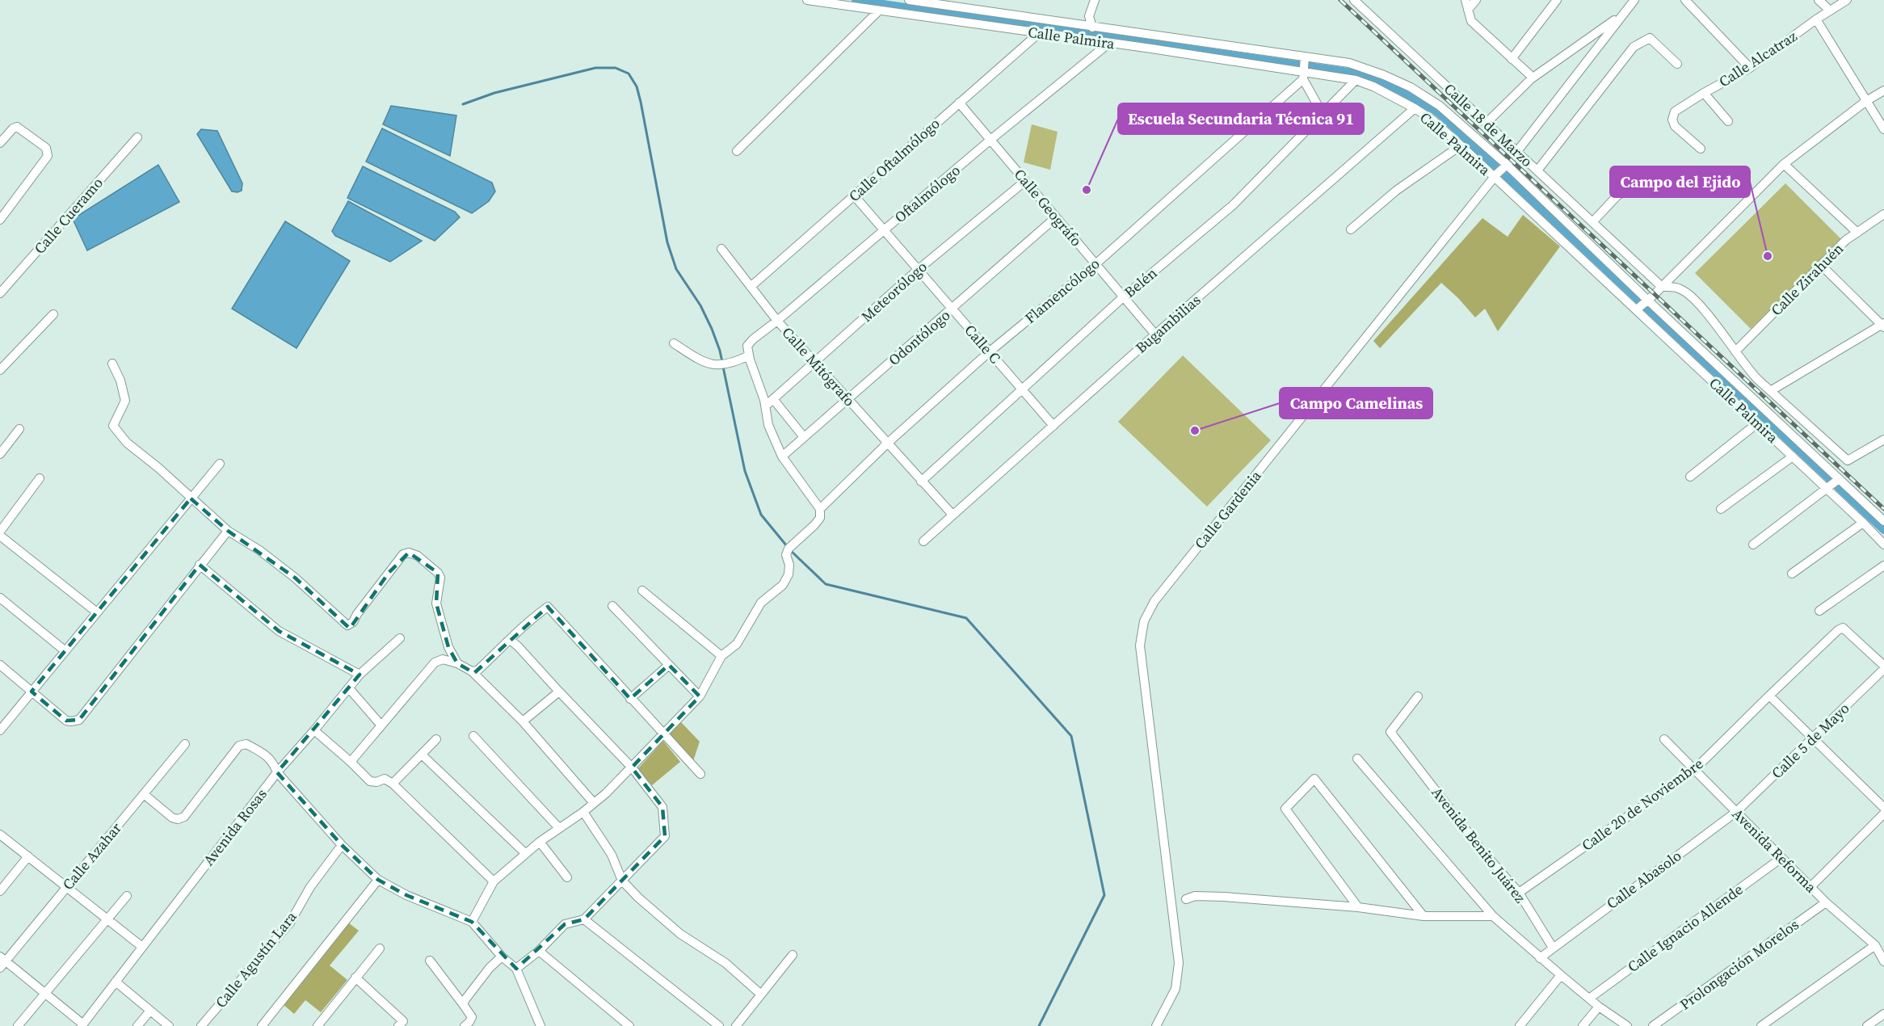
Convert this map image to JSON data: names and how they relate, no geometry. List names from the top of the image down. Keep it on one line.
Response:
{"streets":{"street":["Calle Palmira","Calle Alcatraz","Calle 18 de Marzo","Calle Oftalmólogo","Oftalmólogo","Calle Geográfo","Calle Cueramo","Calle Zirahuén","Belén","Flamencólogo","Meteorólogo","Bugambilias","Odontólogo","Calle C","Calle Mitógrafo","Calle Gardenia","Calle 5 de Mayo","Calle 20 de Noviembre","Avenida Rosas","Avenida Benito Juárez","Avenida Reforma","Calle Azahar","Calle Abasolo","Calle Ignacio Allende","Calle Agustín Lara","Prolongación Morelos"]},"crossings":[["Calle Palmira","Calle Oftalmólogo"],["Calle Palmira","Oftalmólogo"],["Calle Palmira","Belén"],["Calle Palmira","Flamencólogo"],["Calle Palmira","Bugambilias"],["Calle Palmira","Calle Gardenia"],["Calle 18 de Marzo","Calle Gardenia"],["Calle Oftalmólogo","Calle Geográfo"],["Calle Oftalmólogo","Calle C"],["Calle Oftalmólogo","Calle Mitógrafo"],["Oftalmólogo","Calle Geográfo"],["Oftalmólogo","Calle C"],["Oftalmólogo","Calle Mitógrafo"],["Calle Geográfo","Belén"],["Calle Geográfo","Flamencólogo"],["Calle Geográfo","Meteorólogo"],["Calle Geográfo","Bugambilias"],["Calle Geográfo","Odontólogo"],["Belén","Calle C"],["Belén","Calle Mitógrafo"],["Flamencólogo","Calle C"],["Flamencólogo","Calle Mitógrafo"],["Meteorólogo","Calle C"],["Meteorólogo","Calle Mitógrafo"],["Bugambilias","Calle C"],["Bugambilias","Calle Mitógrafo"],["Odontólogo","Calle C"],["Odontólogo","Calle Mitógrafo"],["Calle 5 de Mayo","Avenida Reforma"],["Calle 5 de Mayo","Calle Abasolo"],["Calle 20 de Noviembre","Avenida Benito Juárez"],["Calle 20 de Noviembre","Avenida Reforma"],["Avenida Benito Juárez","Calle Abasolo"],["Avenida Benito Juárez","Calle Ignacio Allende"],["Avenida Reforma","Calle Abasolo"],["Avenida Reforma","Calle Ignacio Allende"],["Avenida Reforma","Prolongación Morelos"]],"places":["Escuela Secundaria Técnica 91","Campo del Ejido","Campo Camelinas"]}
